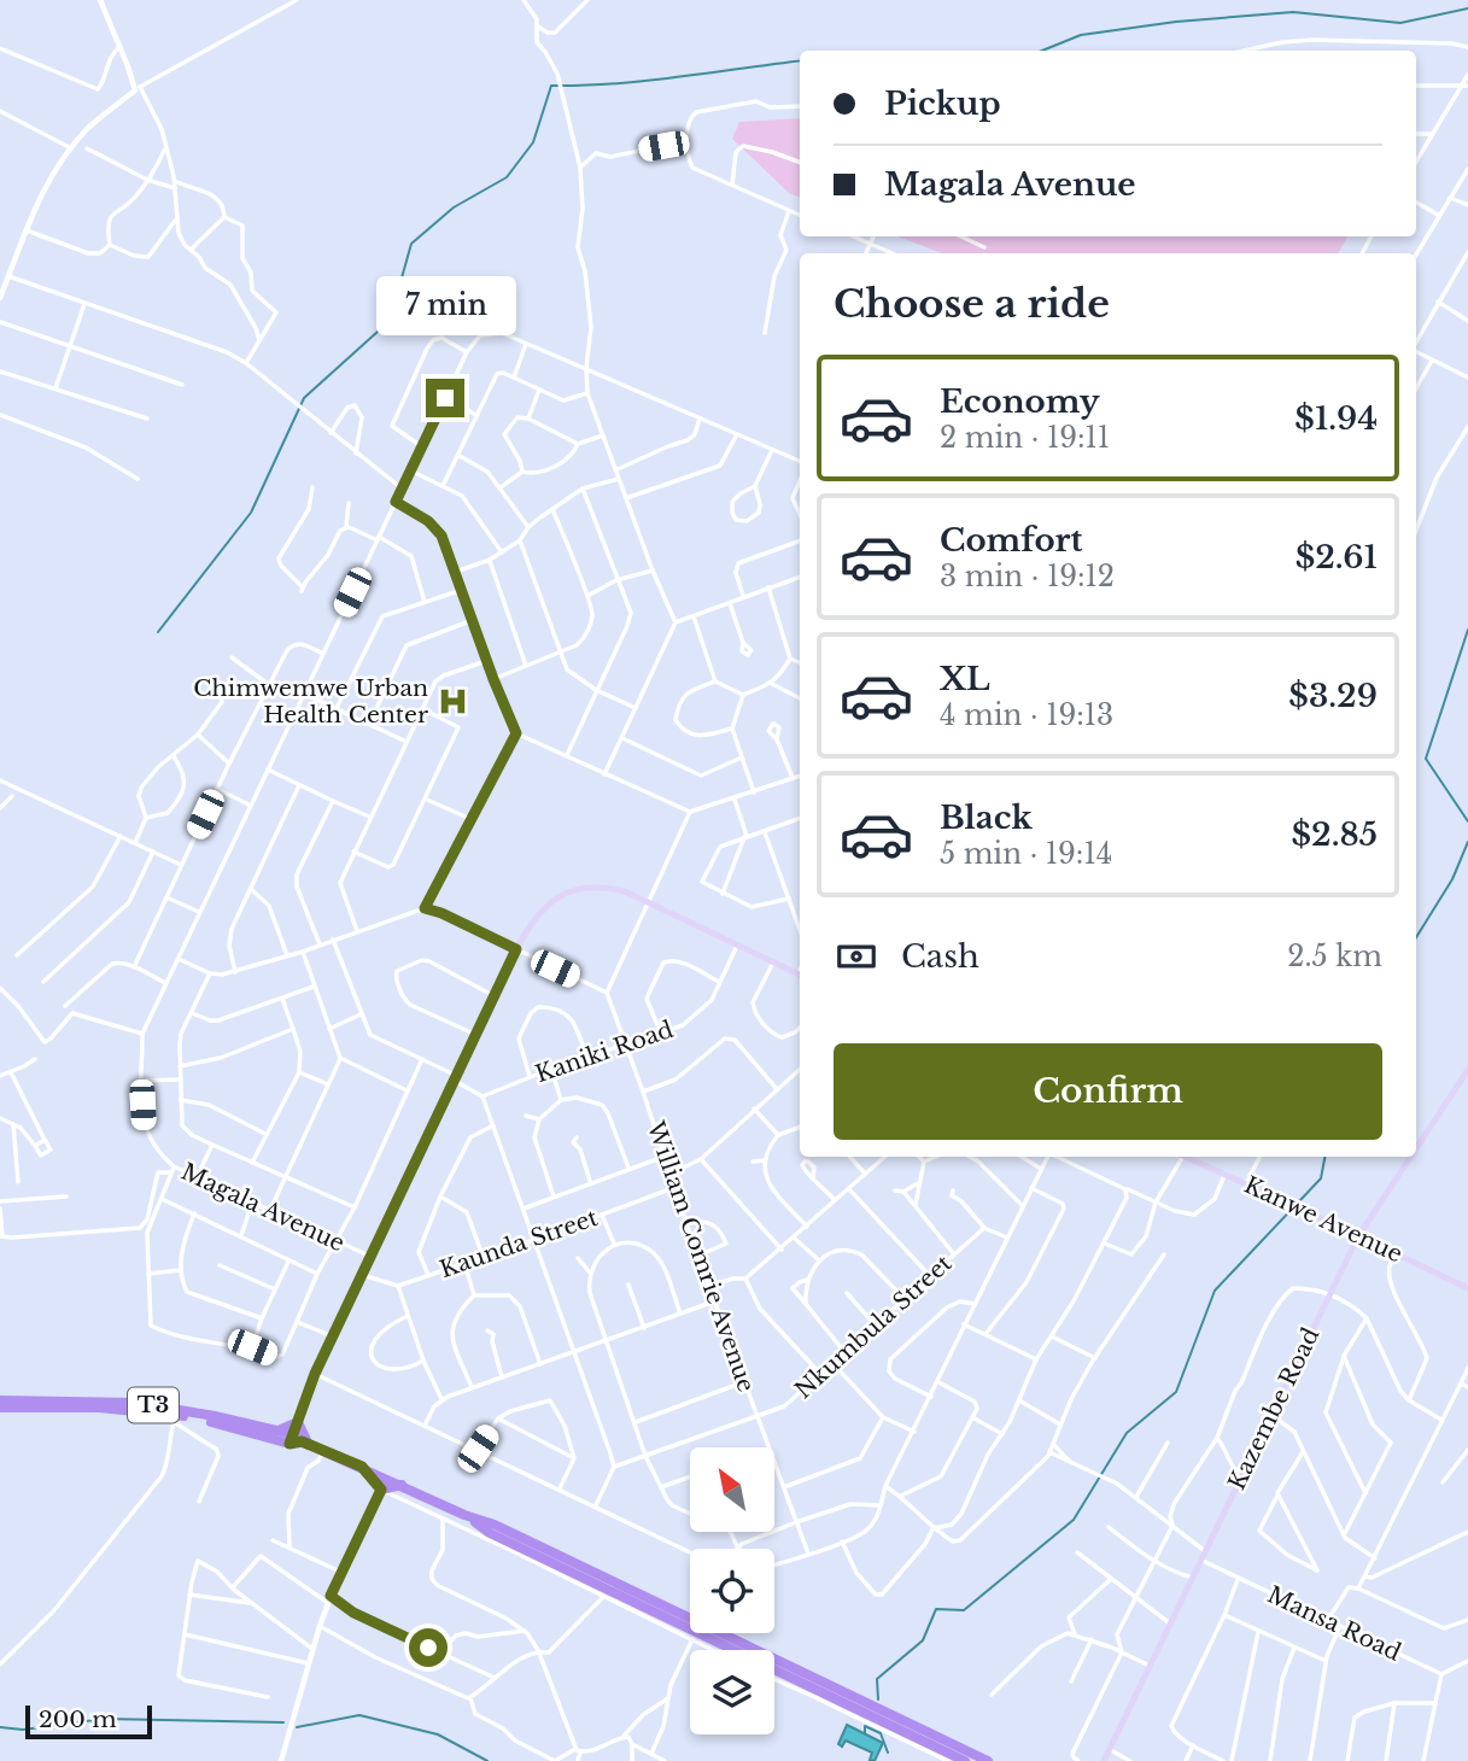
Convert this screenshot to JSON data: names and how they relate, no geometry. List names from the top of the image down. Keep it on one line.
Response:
{"streets":{"highway":["T3"],"main road":["Kanwe Avenue","Kazembe Road"],"street":["Kaniki Road","Magala Avenue","Kaunda Street","William Comrie Avenue","Nkumbula Street","Mansa Road"]},"crossings":[["Kaniki Road","William Comrie Avenue"],["Kanwe Avenue","Kazembe Road"],["Kaunda Street","William Comrie Avenue"],["William Comrie Avenue","Nkumbula Street"],["Kazembe Road","Mansa Road"]],"places":{"hospital":["Chimwemwe Urban Health Center"]},"scale_bar":"200 m","north":"top left","page":{"banner":["Pickup","Magala Avenue"],"heading":"Choose a ride","bubble":"7 min","list":[{"name":"Economy","note":"2 min · 19:11","value":"$1.94"},{"name":"Comfort","note":"3 min · 19:12","value":"$2.61"},{"name":"XL","note":"4 min · 19:13","value":"$3.29"},{"name":"Black","note":"5 min · 19:14","value":"$2.85"}],"pay":["Cash","2.5 km"],"buttons":"Confirm","scale":"200 m"}}
